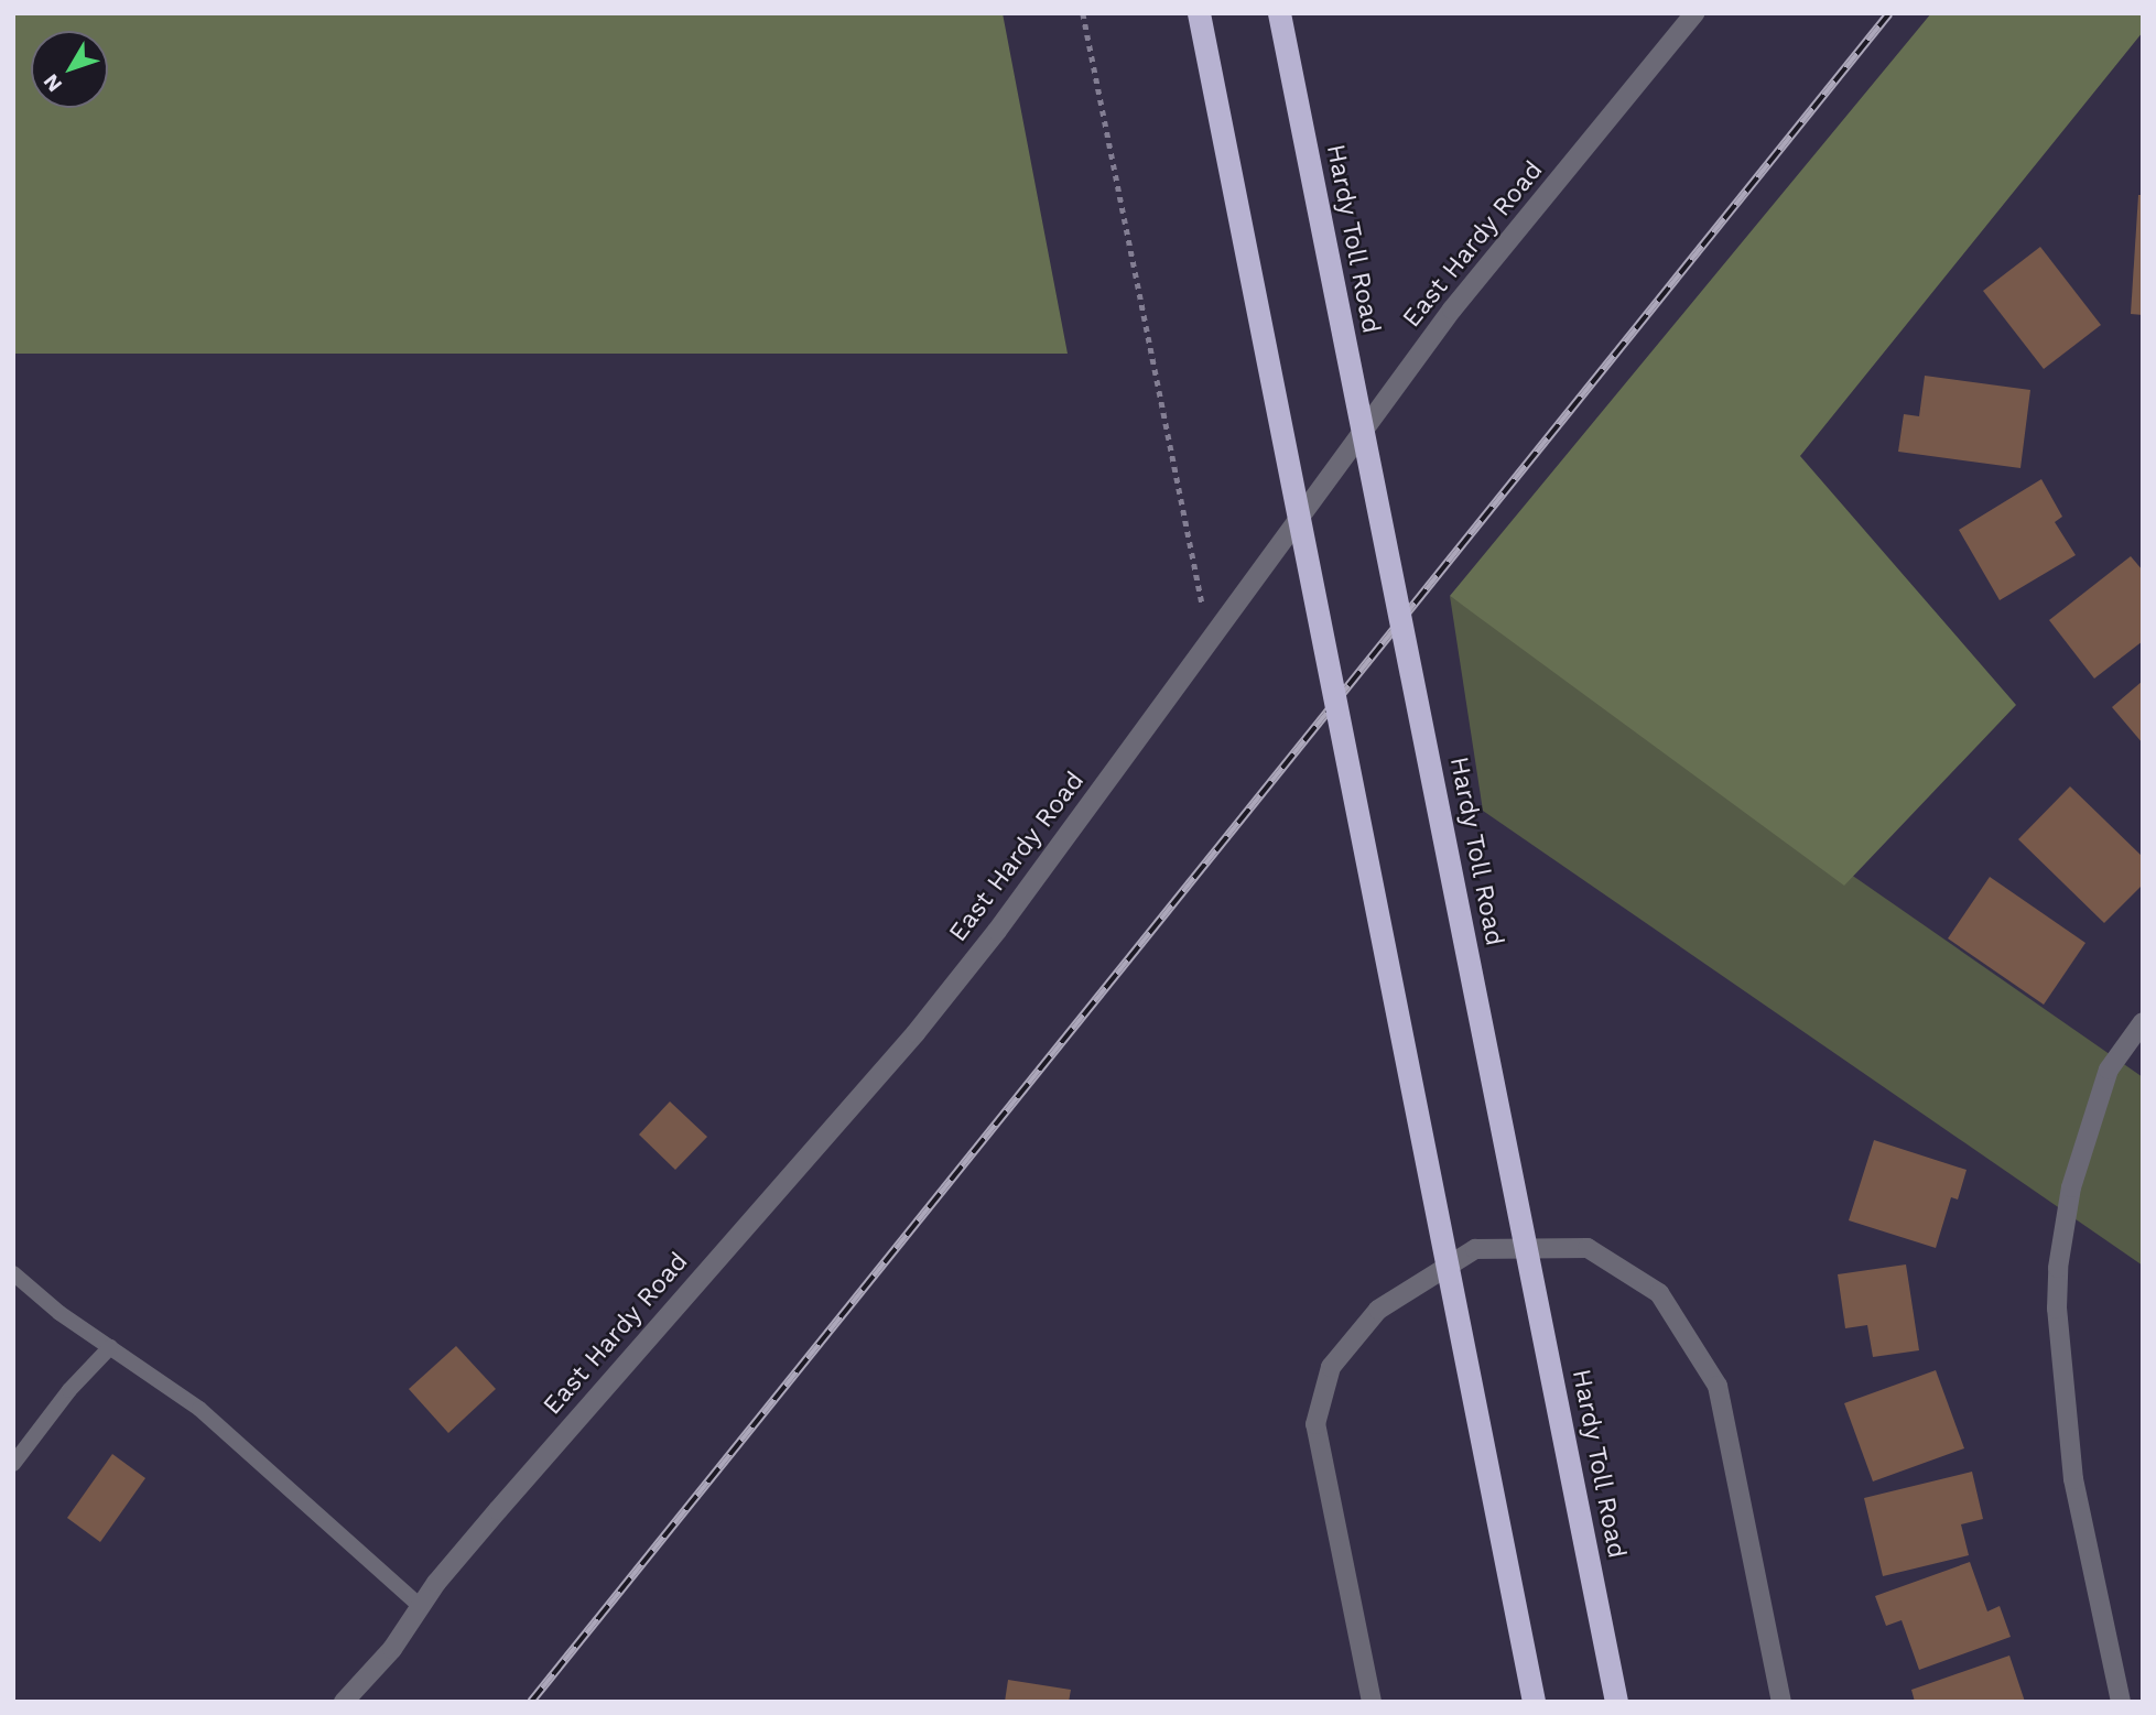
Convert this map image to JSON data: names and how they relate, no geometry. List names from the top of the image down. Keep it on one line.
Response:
{"streets":{"highway":["Hardy Toll Road"],"street":["East Hardy Road"]},"north":"bottom left"}
